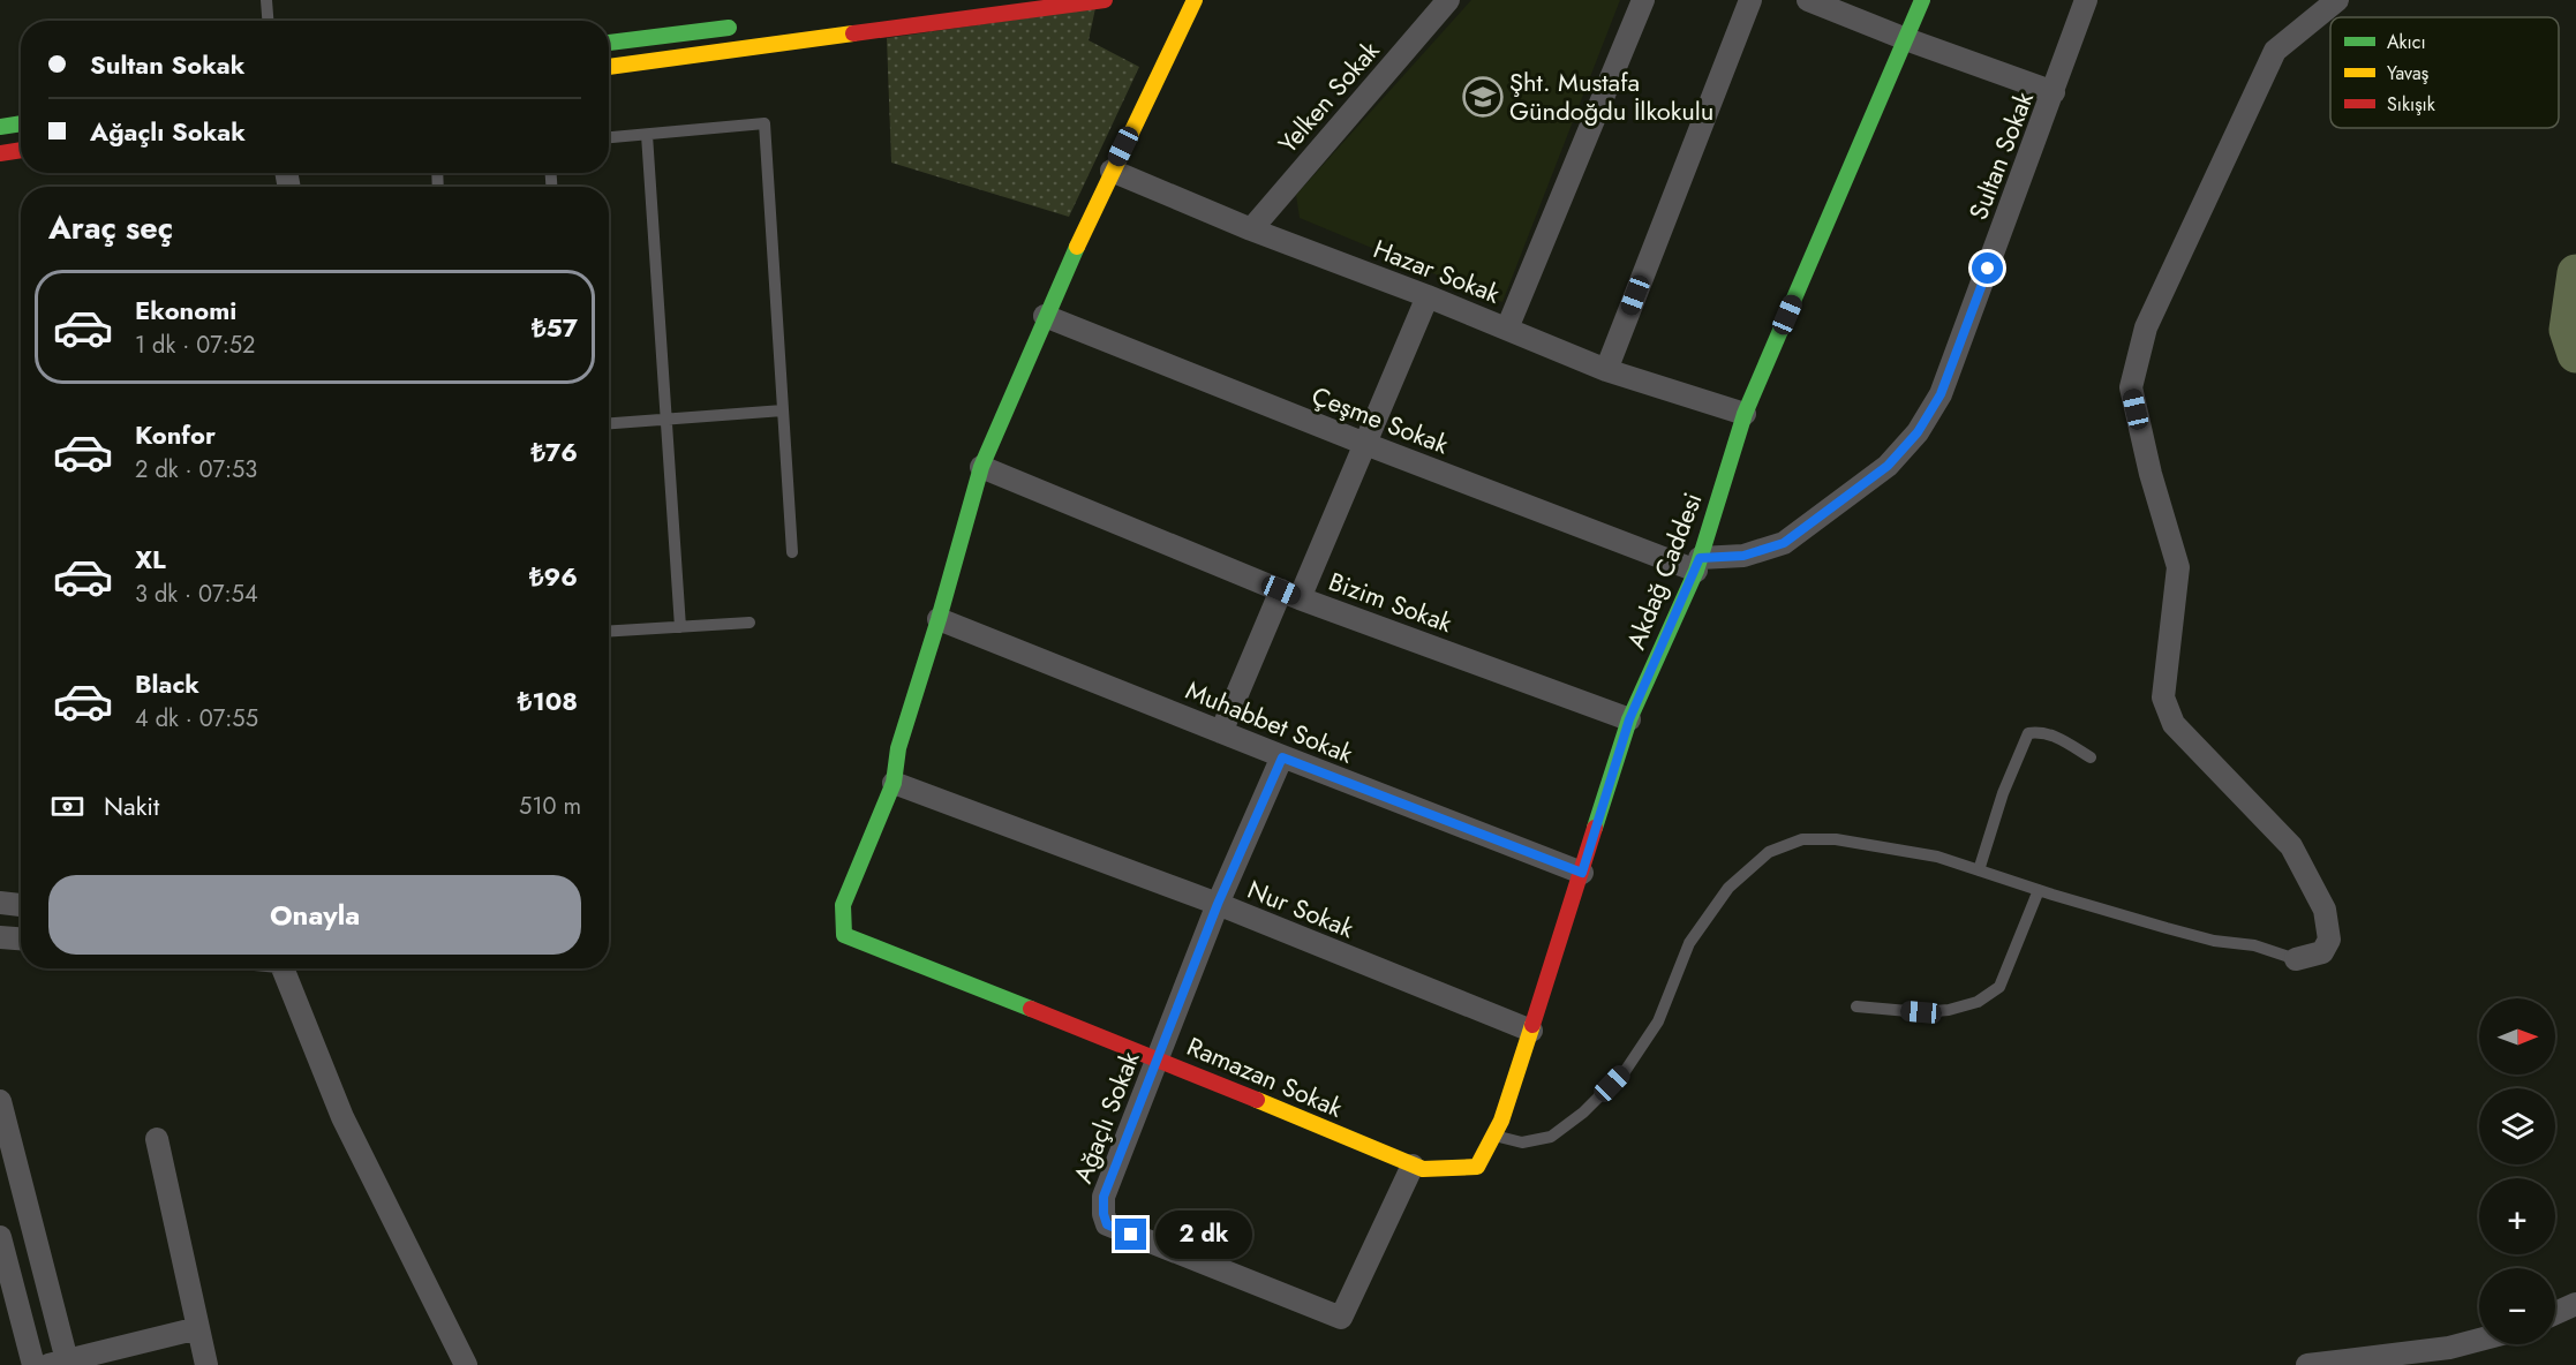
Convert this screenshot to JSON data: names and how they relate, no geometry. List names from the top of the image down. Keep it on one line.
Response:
{"streets":{"street":["Yelken Sokak","Sultan Sokak","Hazar Sokak","Çeşme Sokak","Akdağ Caddesi","Bizim Sokak","Muhabbet Sokak","Nur Sokak","Ramazan Sokak","Ağaçlı Sokak"]},"crossings":[["Yelken Sokak","Hazar Sokak"],["Sultan Sokak","Çeşme Sokak"],["Sultan Sokak","Akdağ Caddesi"],["Hazar Sokak","Akdağ Caddesi"],["Çeşme Sokak","Akdağ Caddesi"],["Akdağ Caddesi","Bizim Sokak"],["Akdağ Caddesi","Muhabbet Sokak"],["Akdağ Caddesi","Nur Sokak"],["Akdağ Caddesi","Ramazan Sokak"],["Muhabbet Sokak","Ağaçlı Sokak"],["Nur Sokak","Ramazan Sokak"],["Nur Sokak","Ağaçlı Sokak"],["Ramazan Sokak","Ağaçlı Sokak"]],"places":{"school or university":["Şht. Mustafa Gündoğdu İlkokulu"]},"legend":["Akıcı","Yavaş","Sıkışık"],"north":"right","page":{"banner":["Sultan Sokak","Ağaçlı Sokak"],"heading":"Araç seç","list":[{"name":"Ekonomi","note":"1 dk · 07:52","value":"₺57"},{"name":"Konfor","note":"2 dk · 07:53","value":"₺76"},{"name":"XL","note":"3 dk · 07:54","value":"₺96"},{"name":"Black","note":"4 dk · 07:55","value":"₺108"}],"pay":["Nakit","510 m"],"buttons":"Onayla","map_buttons":["+","−"],"bubble":"2 dk"}}
